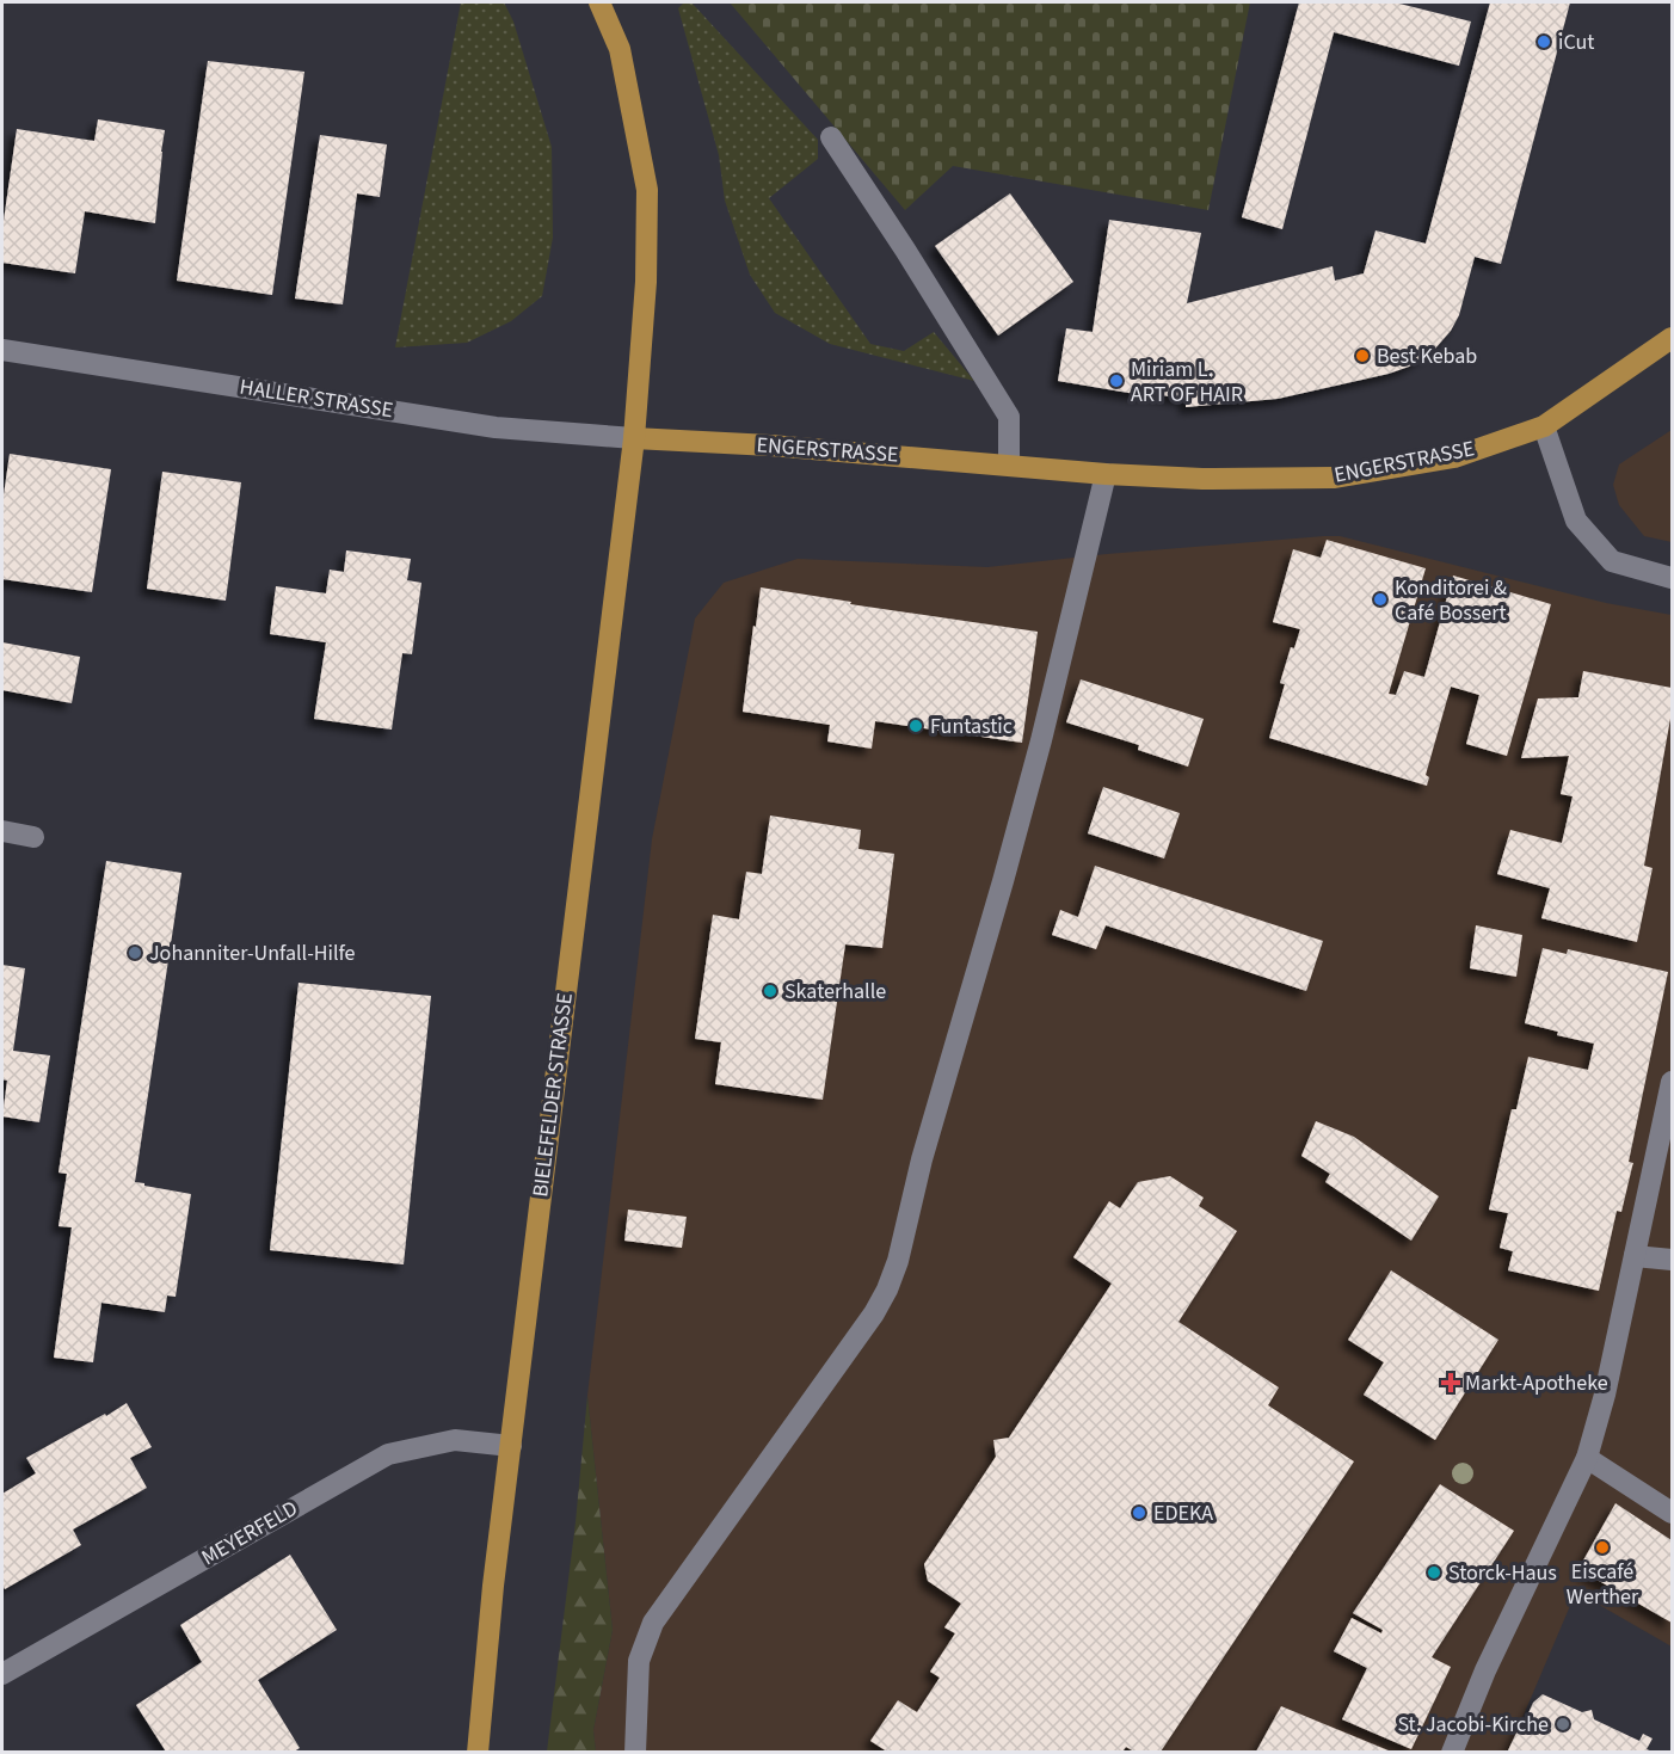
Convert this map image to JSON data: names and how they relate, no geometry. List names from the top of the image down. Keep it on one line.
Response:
{"streets":{"main road":["ENGERSTRASSE","BIELEFELDER STRASSE"],"street":["HALLER STRASSE","MEYERFELD"]},"crossings":[["HALLER STRASSE","ENGERSTRASSE"],["HALLER STRASSE","BIELEFELDER STRASSE"],["ENGERSTRASSE","BIELEFELDER STRASSE"],["BIELEFELDER STRASSE","MEYERFELD"]],"places":{"other":["iCut","Best Kebab","Miriam L. ART OF HAIR","Konditorei & Café Bossert","Funtastic","Johanniter-Unfall-Hilfe","Skaterhalle","EDEKA","Eiscafé Werther","Storck-Haus","St. Jacobi-Kirche"],"health":["Markt-Apotheke"]}}
